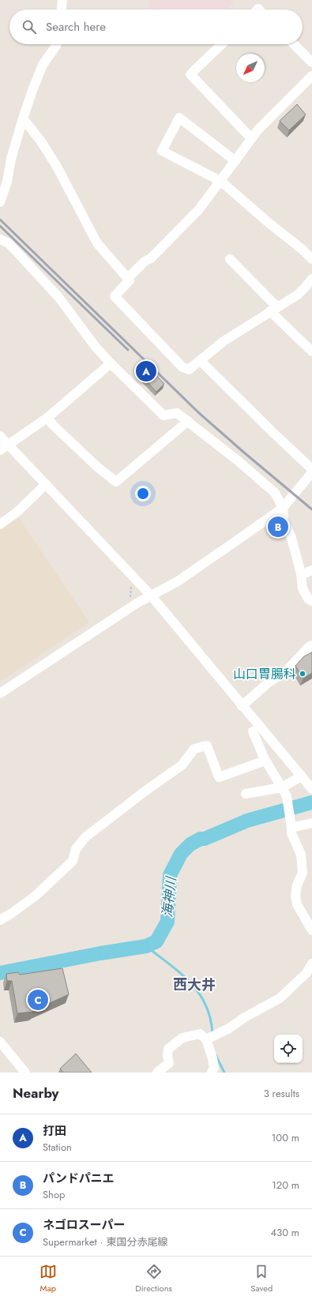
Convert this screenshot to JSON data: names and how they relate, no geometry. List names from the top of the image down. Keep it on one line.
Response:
{"districts":["西大井"],"water":["海神川"],"places":["山口胃腸科"],"north":"bottom left","page":{"search":"Search here","pins":["A","B","C"],"heading":["Nearby","3 results"],"list":[{"mark":"A","name":"打田","note":"Station","value":"100 m"},{"mark":"B","name":"パンドパニエ","note":"Shop","value":"120 m"},{"mark":"C","name":"ネゴロスーパー","note":"Supermarket · 東国分赤尾線","value":"430 m"}],"nav":["Map","Directions","Saved"]}}
